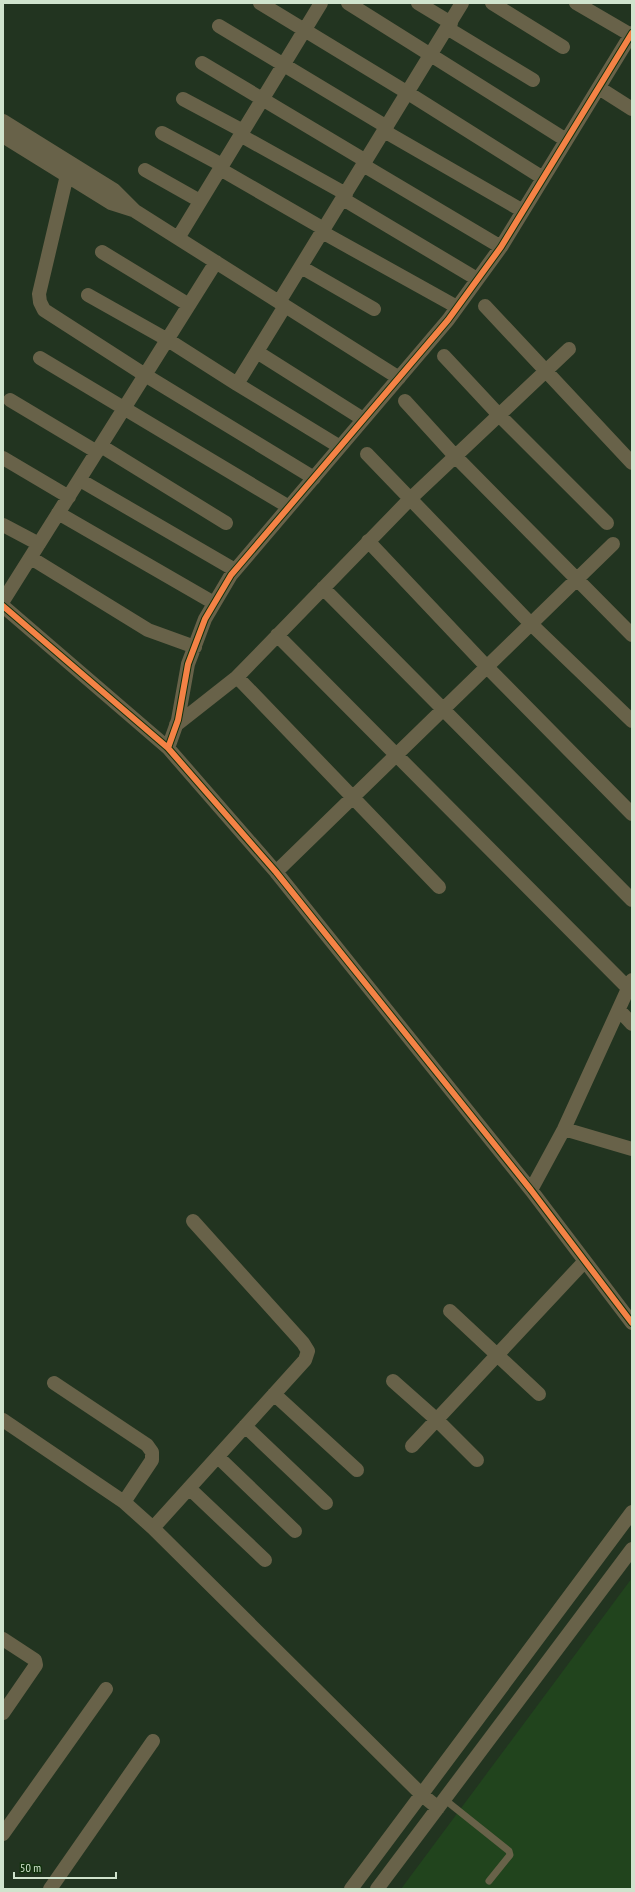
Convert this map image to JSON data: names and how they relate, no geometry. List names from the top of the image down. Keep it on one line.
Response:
{"scale_bar":"50 m"}
